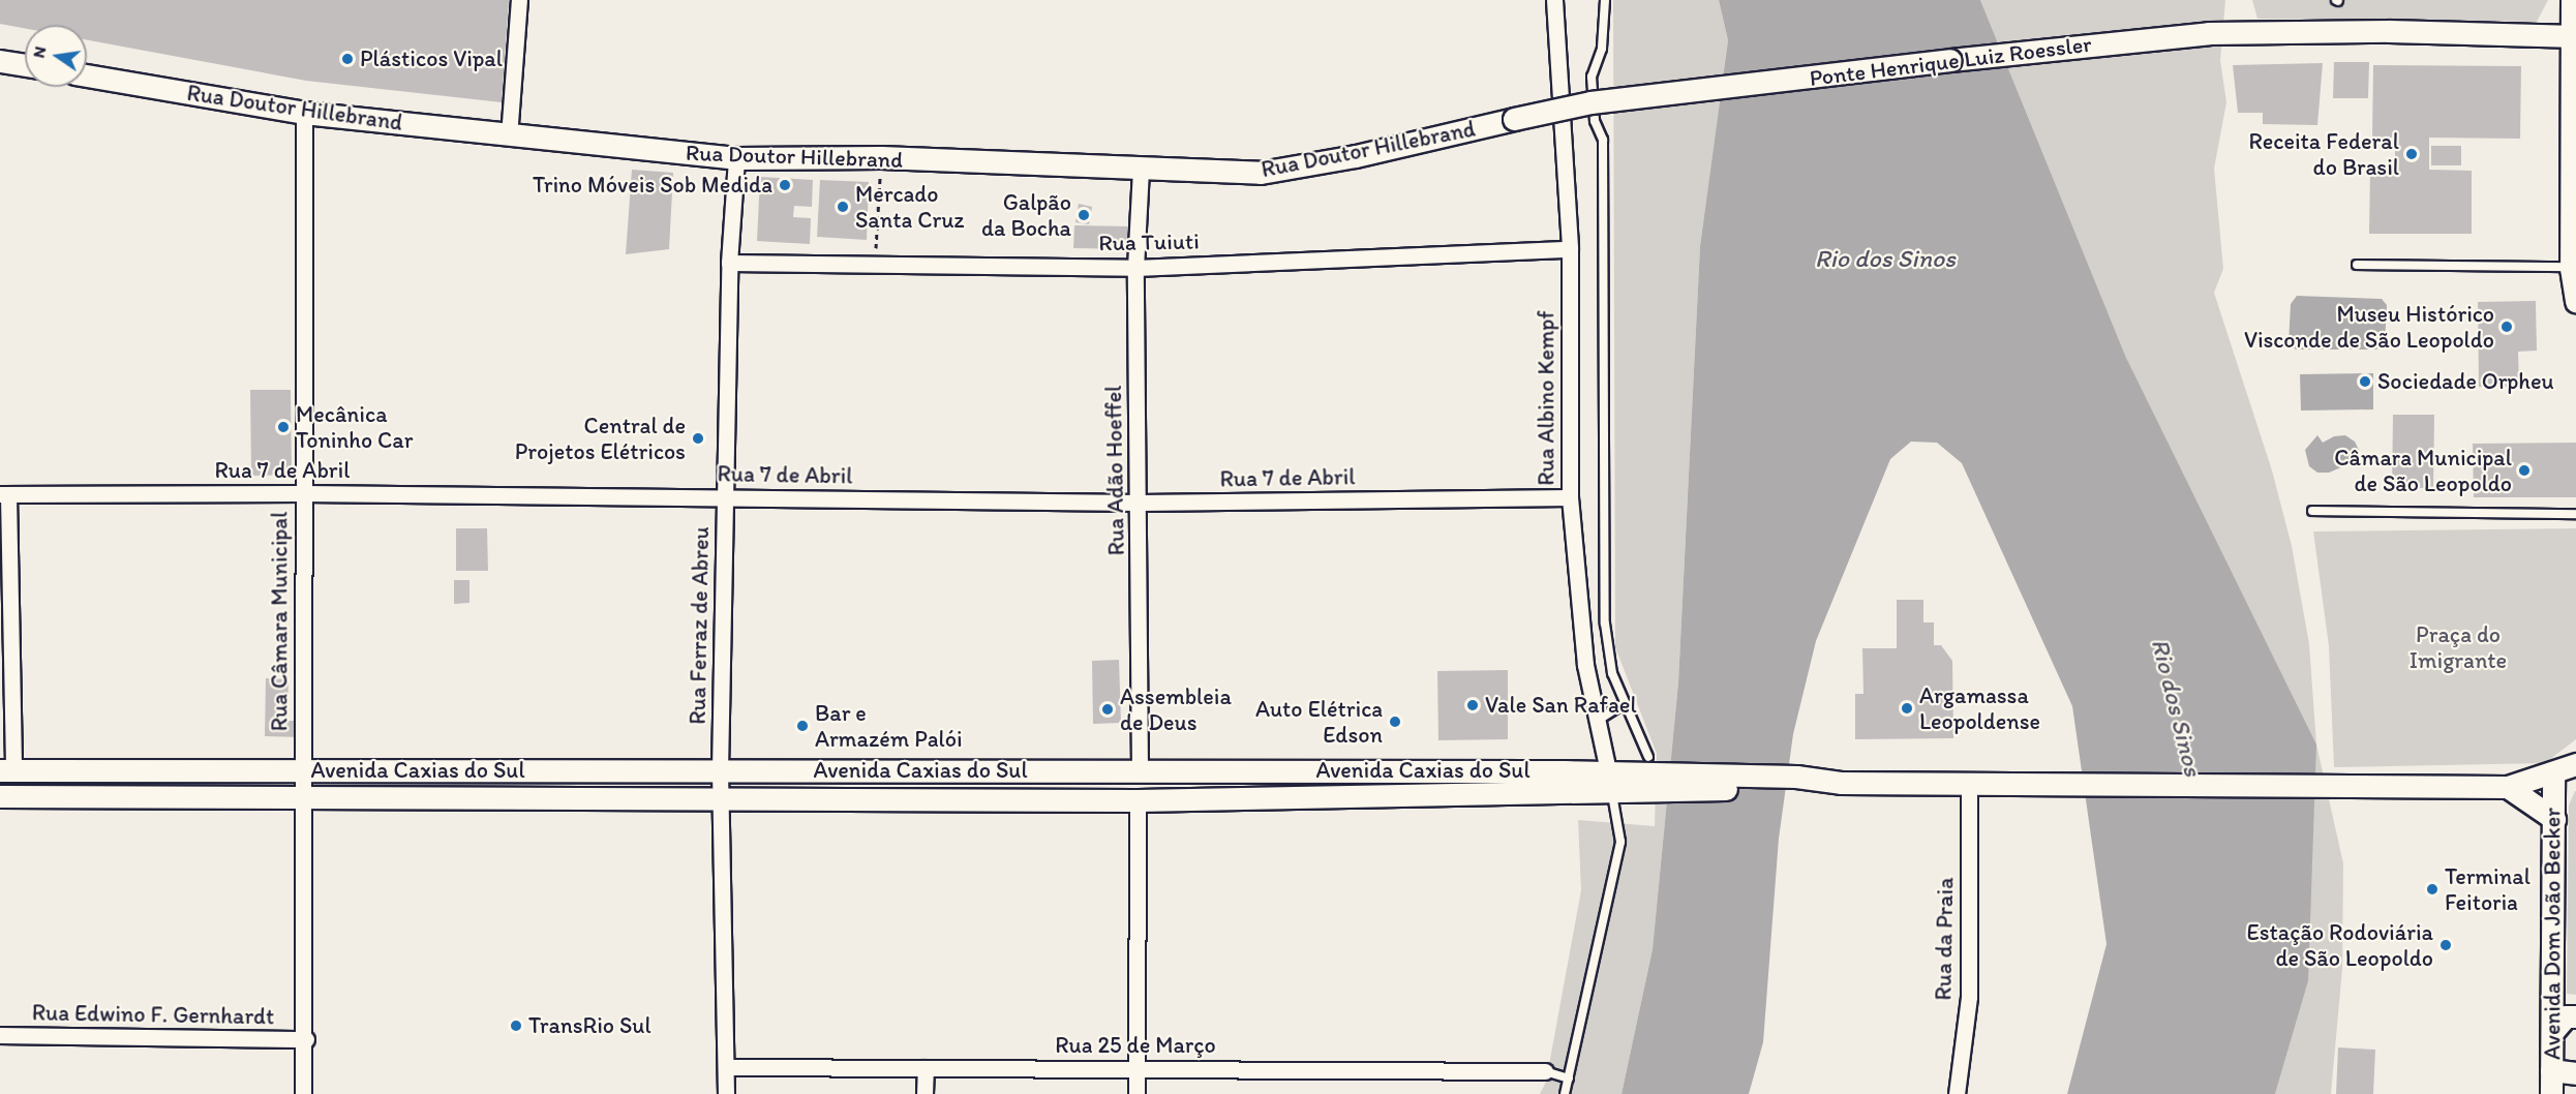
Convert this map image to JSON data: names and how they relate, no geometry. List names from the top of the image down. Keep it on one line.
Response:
{"streets":{"street":["Ponte Henrique Luiz Roessler","Rua Doutor Hillebrand","Rua Tuiuti","Rua Albino Kempf","Rua 7 de Abril","Rua Adão Hoeffel","Rua Câmara Municipal","Rua Ferraz de Abreu","Avenida Caxias do Sul","Avenida Dom João Becker","Rua da Praia","Rua Edwino F. Gernhardt","Rua 25 de Março"]},"crossings":[["Ponte Henrique Luiz Roessler","Rua Doutor Hillebrand"],["Rua Doutor Hillebrand","Rua Adão Hoeffel"],["Rua Doutor Hillebrand","Rua Câmara Municipal"],["Rua Doutor Hillebrand","Rua Ferraz de Abreu"],["Rua Tuiuti","Rua Albino Kempf"],["Rua Tuiuti","Rua Adão Hoeffel"],["Rua Tuiuti","Rua Ferraz de Abreu"],["Rua Albino Kempf","Rua 7 de Abril"],["Rua Albino Kempf","Avenida Caxias do Sul"],["Rua 7 de Abril","Rua Adão Hoeffel"],["Rua 7 de Abril","Rua Câmara Municipal"],["Rua 7 de Abril","Rua Ferraz de Abreu"],["Rua Adão Hoeffel","Avenida Caxias do Sul"],["Rua Câmara Municipal","Avenida Caxias do Sul"],["Rua Câmara Municipal","Rua Edwino F. Gernhardt"],["Rua Ferraz de Abreu","Avenida Caxias do Sul"],["Rua Ferraz de Abreu","Rua 25 de Março"],["Avenida Caxias do Sul","Avenida Dom João Becker"],["Avenida Caxias do Sul","Rua da Praia"]],"water":["Rio dos Sinos"],"parks":["Praça do Imigrante"],"places":["Plásticos Vipal","Receita Federal do Brasil","Trino Móveis Sob Medida","Mercado Santa Cruz","Galpão da Bocha","Museu Histórico Visconde de São Leopoldo","Sociedade Orpheu","Mecânica Toninho Car","Central de Projetos Elétricos","Câmara Municipal de São Leopoldo","Vale San Rafael","Argamassa Leopoldense","Assembleia de Deus","Auto Elétrica Edson","Bar e Armazém Palói","Terminal Feitoria","Estação Rodoviária de São Leopoldo","TransRio Sul"],"north":"left"}
